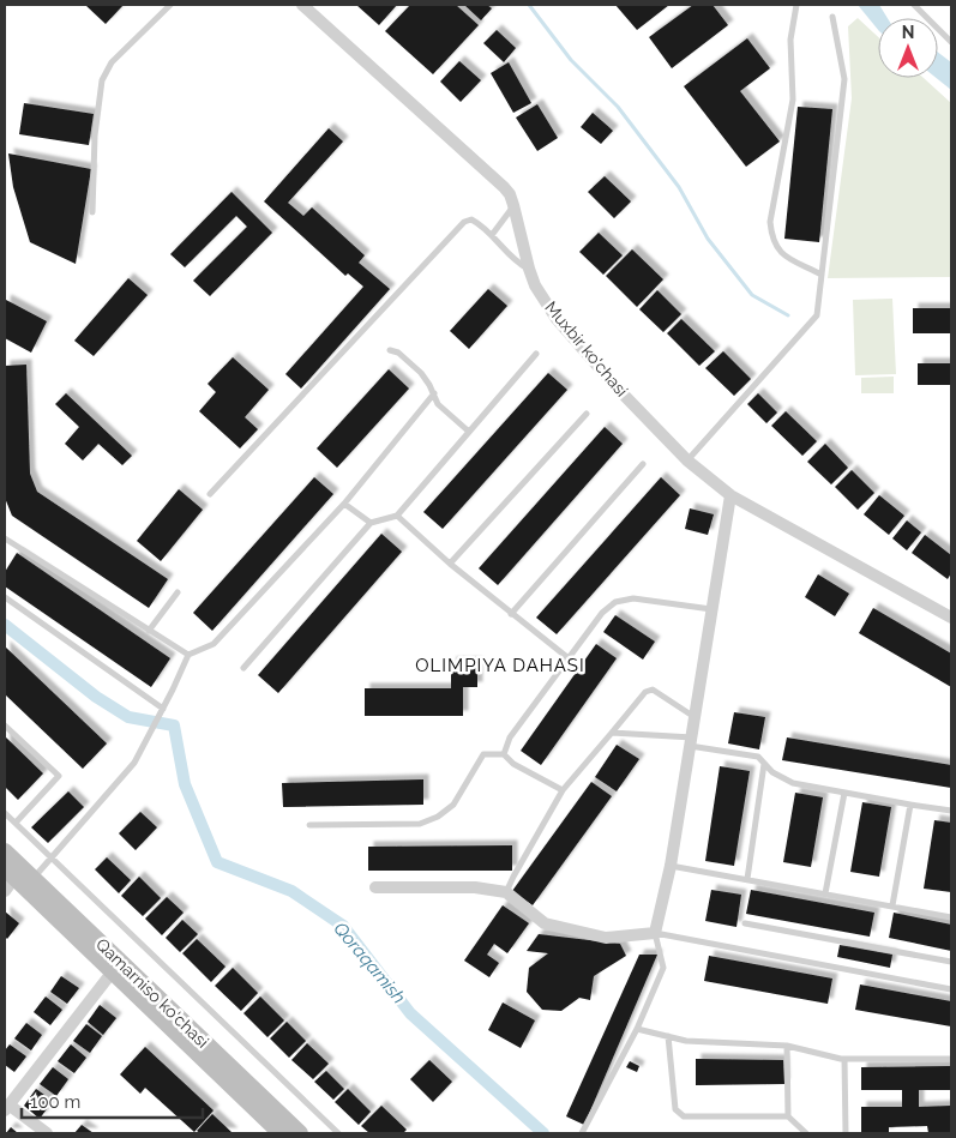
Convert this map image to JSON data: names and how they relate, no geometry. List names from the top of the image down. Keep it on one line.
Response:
{"streets":{"main road":["Qamarniso ko'chasi"],"street":["Muxbir ko'chasi"]},"districts":["OLIMPIYA DAHASI"],"water":["Qoraqamish"],"scale_bar":"100 m","north":"top"}
